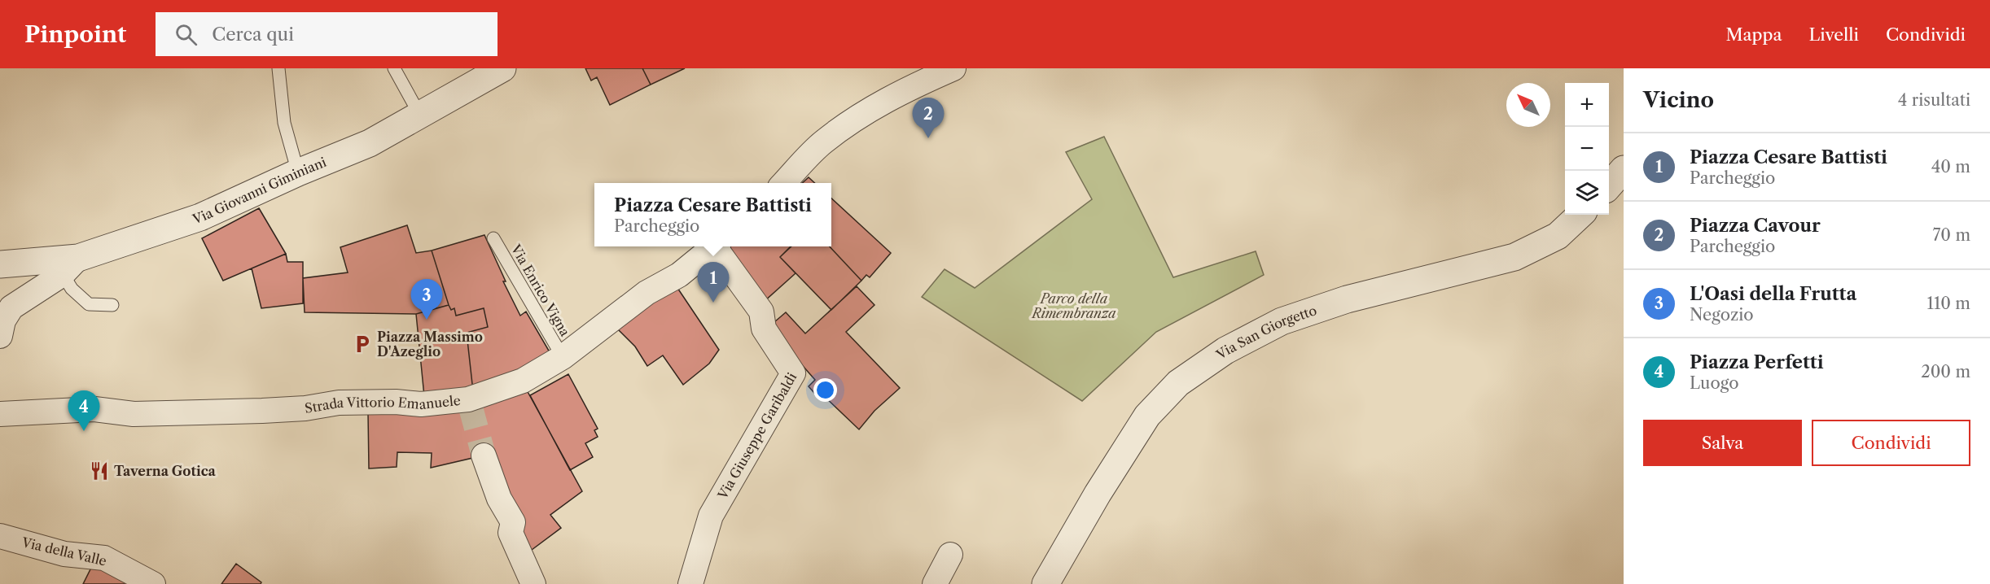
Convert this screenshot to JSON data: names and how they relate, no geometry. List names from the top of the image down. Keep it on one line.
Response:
{"streets":{"street":["Via Giovanni Giminiani","Via San Giorgetto","Strada Vittorio Emanuele","Via Giuseppe Garibaldi","Via della Valle"],"lane":["Via Enrico Vigna"]},"crossings":[["Via Enrico Vigna","Strada Vittorio Emanuele"]],"parks":["Parco della Rimembranza"],"places":{"parking":["Piazza Massimo D'Azeglio"],"restaurant":["Taverna Gotica"]},"north":"top left","page":{"header":"Pinpoint","search":"Cerca qui","nav":["Mappa","Livelli","Condividi"],"heading":["Vicino","4 risultati"],"map_buttons":["+","−"],"pins":["2","1","3","4"],"list":[{"mark":"1","name":"Piazza Cesare Battisti","note":"Parcheggio","value":"40 m"},{"mark":"2","name":"Piazza Cavour","note":"Parcheggio","value":"70 m"},{"mark":"3","name":"L'Oasi della Frutta","note":"Negozio","value":"110 m"},{"mark":"4","name":"Piazza Perfetti","note":"Luogo","value":"200 m"}],"popup":["Piazza Cesare Battisti","Parcheggio"],"buttons":["Salva","Condividi"]}}
